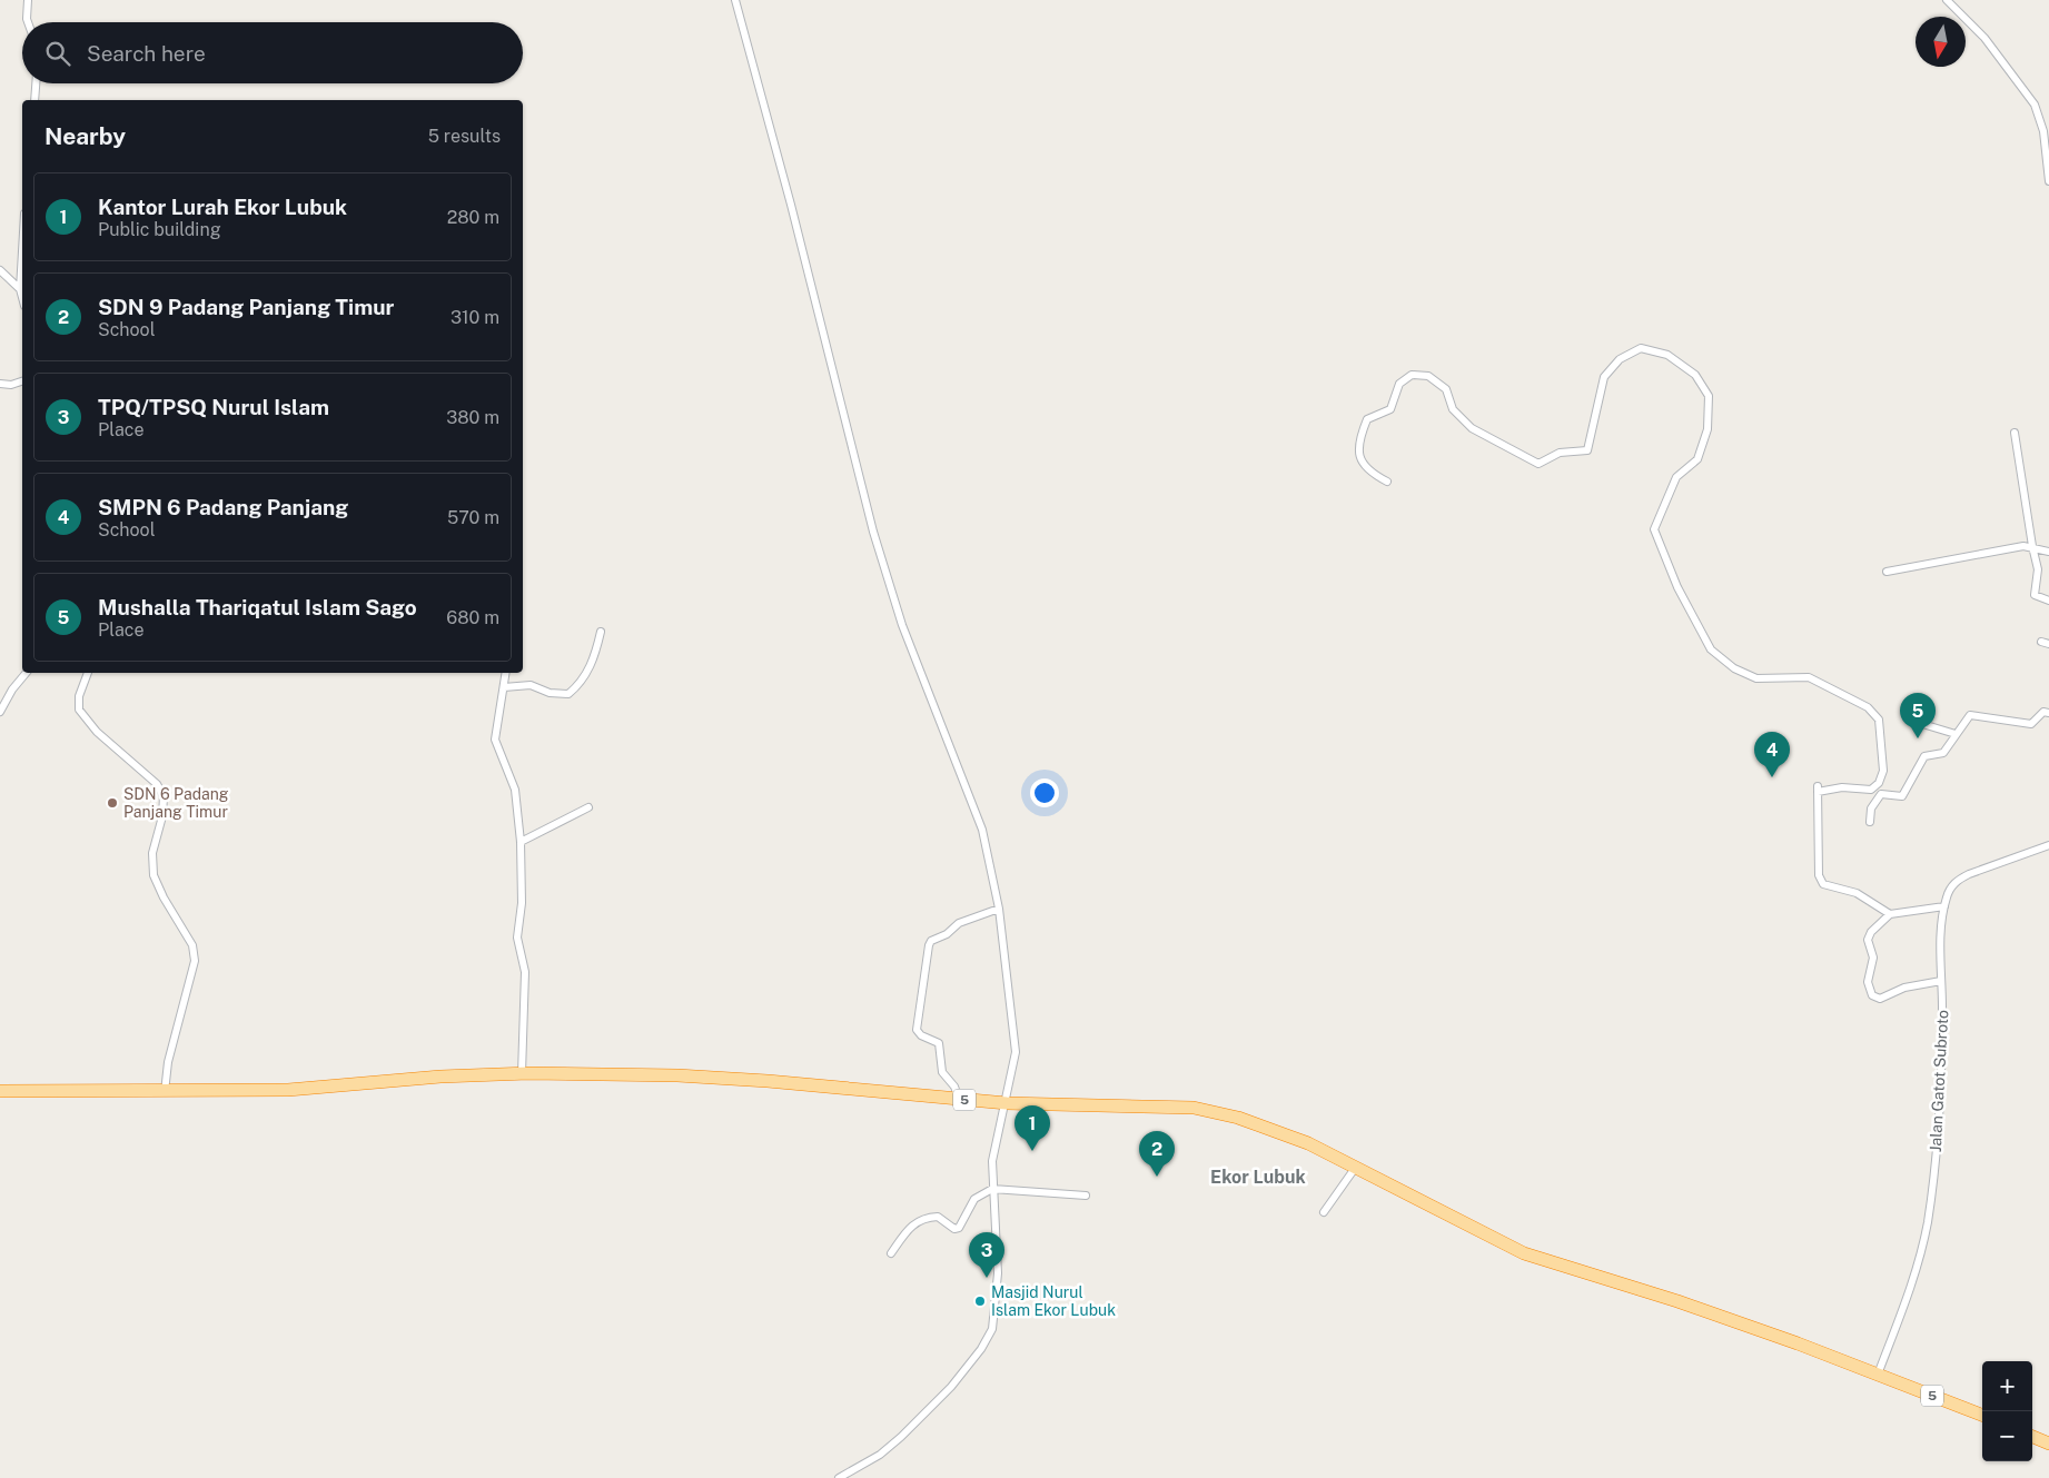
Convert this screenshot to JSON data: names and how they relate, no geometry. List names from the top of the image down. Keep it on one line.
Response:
{"streets":{"highway":["5"],"street":["Jalan Gatot Subroto"]},"crossings":[["Jalan Gatot Subroto","5"]],"districts":["Ekor Lubuk"],"places":["SDN 6 Padang Panjang Timur","Masjid Nurul Islam Ekor Lubuk"],"north":"bottom","page":{"search":"Search here","heading":["Nearby","5 results"],"list":[{"mark":"1","name":"Kantor Lurah Ekor Lubuk","note":"Public building","value":"280 m"},{"mark":"2","name":"SDN 9 Padang Panjang Timur","note":"School","value":"310 m"},{"mark":"3","name":"TPQ/TPSQ Nurul Islam","note":"Place","value":"380 m"},{"mark":"4","name":"SMPN 6 Padang Panjang","note":"School","value":"570 m"},{"mark":"5","name":"Mushalla Thariqatul Islam Sago","note":"Place","value":"680 m"}],"pins":["5","4","1","2","3"],"map_buttons":["+","−"]}}
